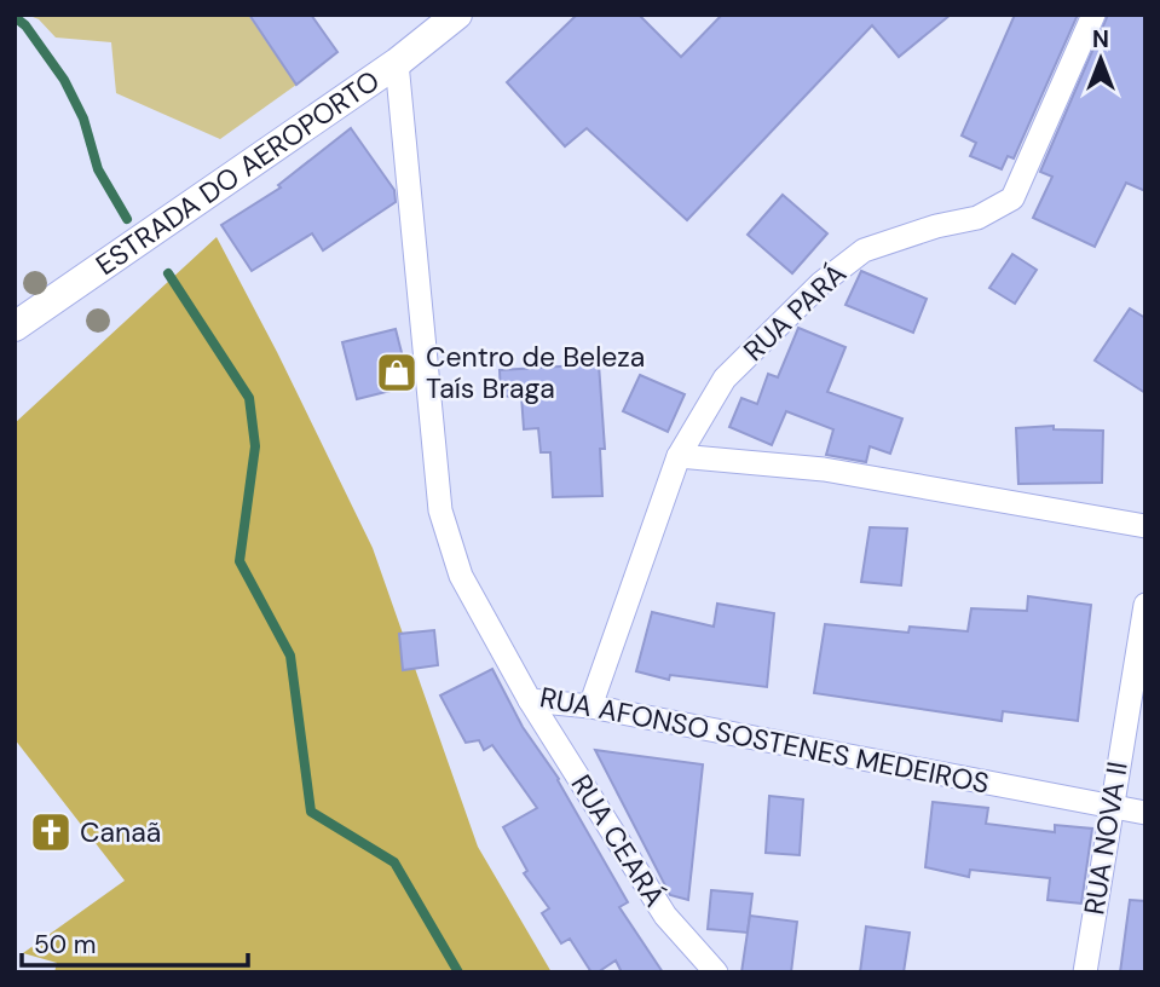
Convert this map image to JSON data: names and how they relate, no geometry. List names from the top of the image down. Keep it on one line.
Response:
{"streets":{"street":["ESTRADA DO AEROPORTO","RUA PARÁ","RUA AFONSO SOSTENES MEDEIROS","RUA NOVA II","RUA CEARÁ"]},"crossings":[["ESTRADA DO AEROPORTO","RUA AFONSO SOSTENES MEDEIROS"],["RUA PARÁ","RUA AFONSO SOSTENES MEDEIROS"],["RUA AFONSO SOSTENES MEDEIROS","RUA NOVA II"],["RUA AFONSO SOSTENES MEDEIROS","RUA CEARÁ"]],"places":{"shop":["Centro de Beleza Taís Braga"],"church":["Canaã"]},"scale_bar":"50 m","north":"top"}
